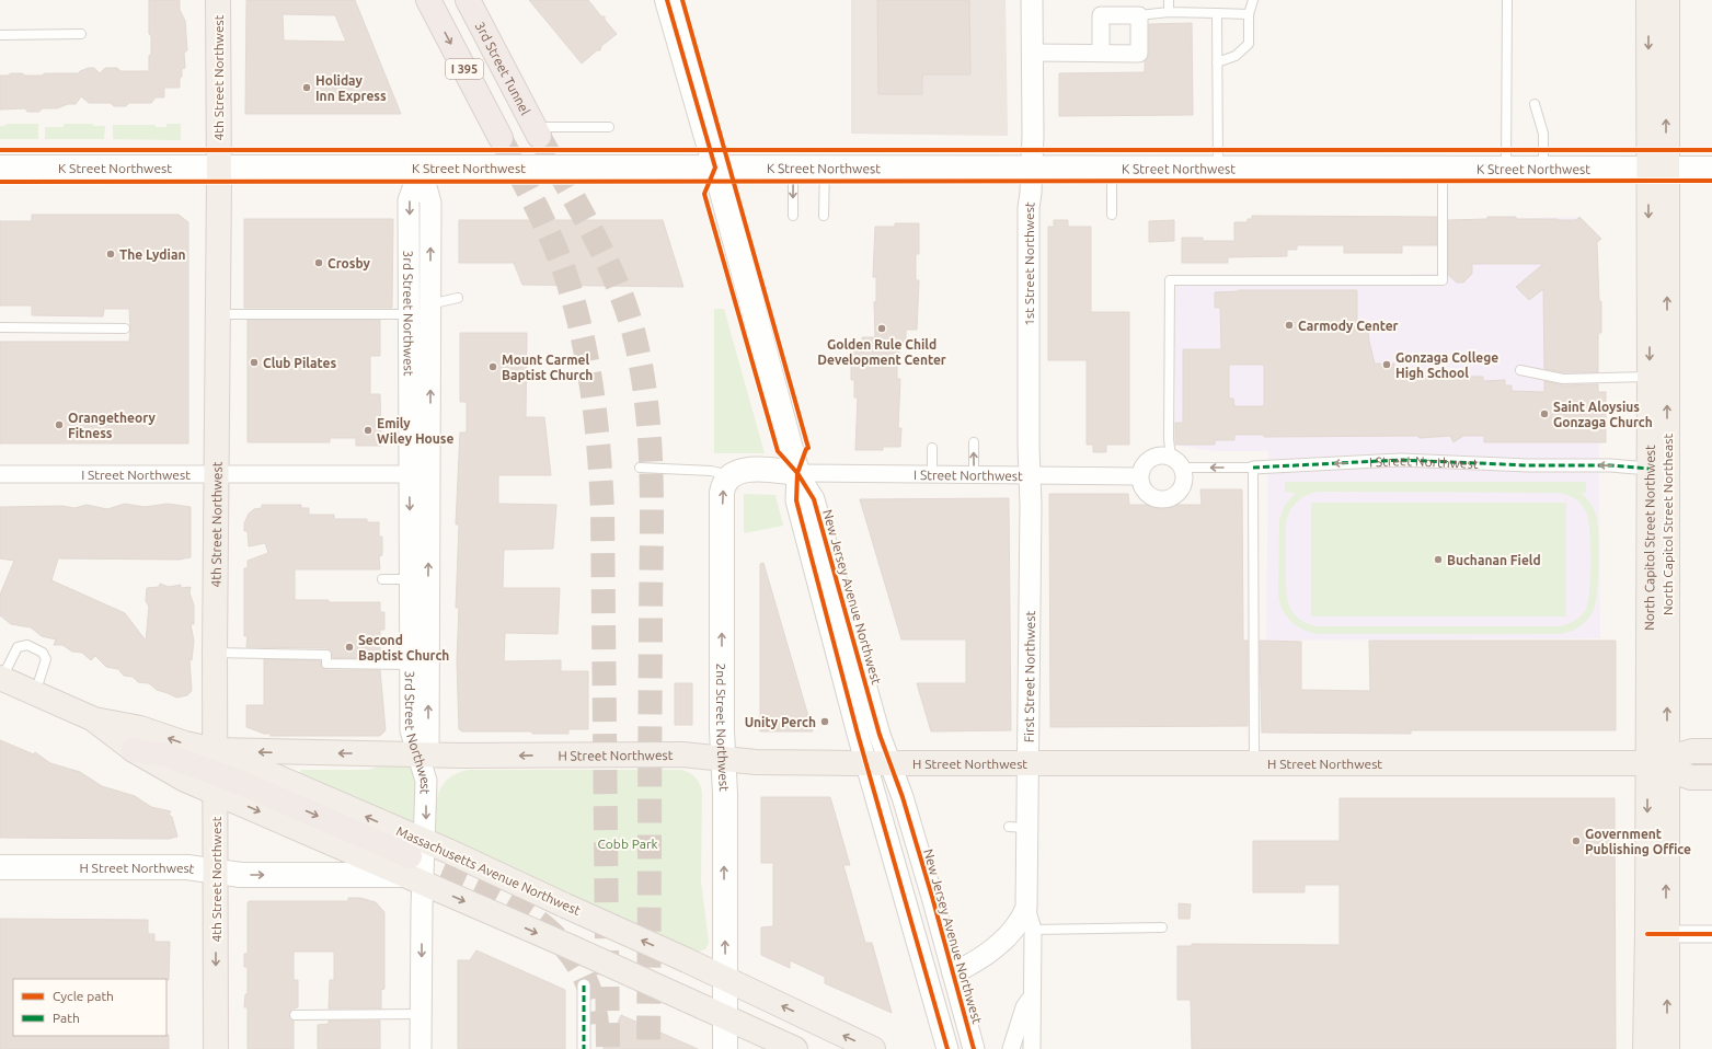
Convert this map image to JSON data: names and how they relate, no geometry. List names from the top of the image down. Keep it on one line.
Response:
{"streets":{"highway":["3rd Street Tunnel","I 395"],"main road":["4th Street Northwest","K Street Northwest","North Capitol Street Northeast","North Capitol Street Northwest","New Jersey Avenue Northwest","2nd Street Northwest","H Street Northwest","Massachusetts Avenue Northwest"],"street":["1st Street Northwest","3rd Street Northwest","I Street Northwest","First Street Northwest"]},"crossings":[["4th Street Northwest","K Street Northwest"],["4th Street Northwest","I Street Northwest"],["4th Street Northwest","H Street Northwest"],["K Street Northwest","1st Street Northwest"],["K Street Northwest","3rd Street Northwest"],["K Street Northwest","New Jersey Avenue Northwest"],["1st Street Northwest","I Street Northwest"],["1st Street Northwest","First Street Northwest"],["3rd Street Northwest","I Street Northwest"],["3rd Street Northwest","H Street Northwest"],["3rd Street Northwest","Massachusetts Avenue Northwest"],["I Street Northwest","North Capitol Street Northeast"],["I Street Northwest","North Capitol Street Northwest"],["I Street Northwest","New Jersey Avenue Northwest"],["I Street Northwest","First Street Northwest"],["North Capitol Street Northeast","North Capitol Street Northwest"],["North Capitol Street Northwest","H Street Northwest"],["New Jersey Avenue Northwest","First Street Northwest"],["New Jersey Avenue Northwest","H Street Northwest"],["First Street Northwest","H Street Northwest"],["2nd Street Northwest","H Street Northwest"],["2nd Street Northwest","Massachusetts Avenue Northwest"],["H Street Northwest","Massachusetts Avenue Northwest"]],"one_way":["I Street Northwest","2nd Street Northwest"],"parks":["Cobb Park"],"places":["Holiday Inn Express","The Lydian","Crosby","Carmody Center","Golden Rule Child Development Center","Club Pilates","Gonzaga College High School","Mount Carmel Baptist Church","Saint Aloysius Gonzaga Church","Orangetheory Fitness","Emily Wiley House","Buchanan Field","Second Baptist Church","Unity Perch","Government Publishing Office"],"legend":["Cycle path","Path"]}
